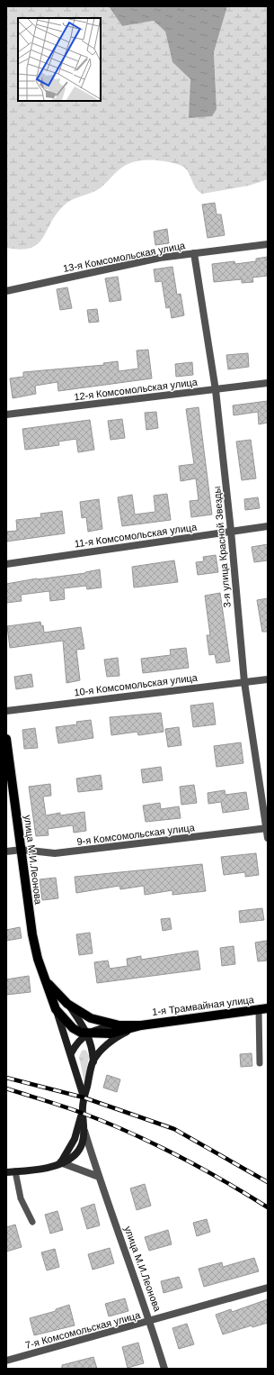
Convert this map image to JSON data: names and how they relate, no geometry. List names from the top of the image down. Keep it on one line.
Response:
{"streets":{"main road":["улица М.И.Леонова","1-я Трамвайная улица"],"street":["13-я Комсомольская улица","12-я Комсомольская улица","11-я Комсомольская улица","3-я улица Красной Звезды","10-я Комсомольская улица","9-я Комсомольская улица","7-я Комсомольская улица"]},"crossings":[["13-я Комсомольская улица","3-я улица Красной Звезды"],["12-я Комсомольская улица","3-я улица Красной Звезды"],["11-я Комсомольская улица","3-я улица Красной Звезды"],["3-я улица Красной Звезды","10-я Комсомольская улица"],["3-я улица Красной Звезды","9-я Комсомольская улица"],["9-я Комсомольская улица","улица М.И.Леонова"],["улица М.И.Леонова","7-я Комсомольская улица"]]}
